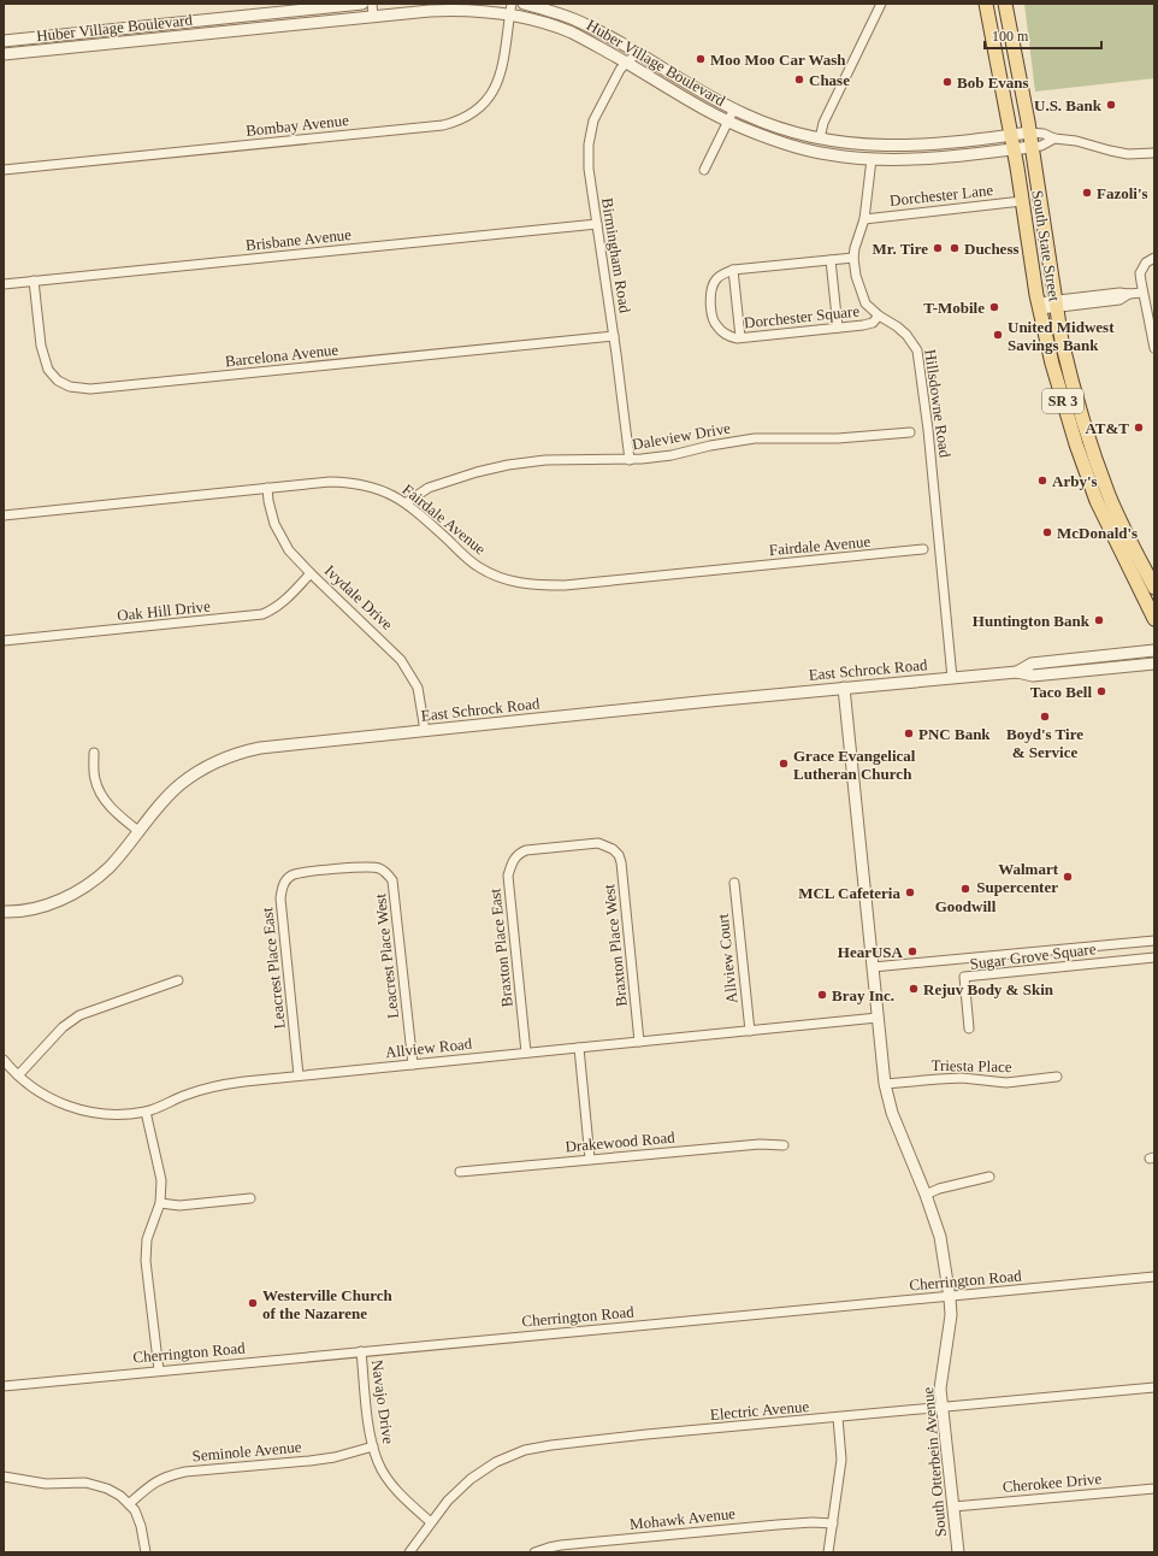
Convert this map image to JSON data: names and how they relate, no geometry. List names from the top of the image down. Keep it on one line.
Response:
{"streets":{"main road":["South State Street","SR 3"],"street":["Huber Village Boulevard","Bombay Avenue","Dorchester Lane","Brisbane Avenue","Birmingham Road","Dorchester Square","Barcelona Avenue","Hillsdowne Road","Daleview Drive","Fairdale Avenue","Ivydale Drive","Oak Hill Drive","East Schrock Road","Braxton Place West","Braxton Place East","Leacrest Place West","Sugar Grove Square","Allview Court","Leacrest Place East","Allview Road","Triesta Place","Drakewood Road","Cherrington Road","Navajo Drive","Electric Avenue","Seminole Avenue","South Otterbein Avenue","Cherokee Drive","Mohawk Avenue"]},"crossings":[["Huber Village Boulevard","Bombay Avenue"],["Huber Village Boulevard","South State Street"],["Huber Village Boulevard","Birmingham Road"],["Huber Village Boulevard","Hillsdowne Road"],["Dorchester Lane","South State Street"],["Dorchester Lane","Hillsdowne Road"],["Brisbane Avenue","Birmingham Road"],["Brisbane Avenue","Barcelona Avenue"],["Birmingham Road","Barcelona Avenue"],["Birmingham Road","Daleview Drive"],["Dorchester Square","Hillsdowne Road"],["Hillsdowne Road","East Schrock Road"],["Daleview Drive","Fairdale Avenue"],["Fairdale Avenue","Ivydale Drive"],["Ivydale Drive","Oak Hill Drive"],["Ivydale Drive","East Schrock Road"],["East Schrock Road","South Otterbein Avenue"],["Braxton Place West","Braxton Place East"],["Braxton Place West","Allview Road"],["Braxton Place East","Allview Road"],["Leacrest Place West","Leacrest Place East"],["Leacrest Place West","Allview Road"],["Allview Court","Allview Road"],["Leacrest Place East","Allview Road"],["Allview Road","South Otterbein Avenue"],["Triesta Place","South Otterbein Avenue"],["Cherrington Road","Navajo Drive"],["Cherrington Road","South Otterbein Avenue"],["Navajo Drive","Electric Avenue"],["Navajo Drive","Seminole Avenue"],["Electric Avenue","South Otterbein Avenue"],["South Otterbein Avenue","Cherokee Drive"]],"places":["Moo Moo Car Wash","Chase","Bob Evans","U.S. Bank","Fazoli's","Mr. Tire","Duchess","T-Mobile","United Midwest Savings Bank","AT&T","Arby's","McDonald's","Huntington Bank","Taco Bell","Boyd's Tire & Service","PNC Bank","Grace Evangelical Lutheran Church","Walmart Supercenter","Goodwill","MCL Cafeteria","HearUSA","Rejuv Body & Skin","Bray Inc.","Westerville Church of the Nazarene"],"scale_bar":"100 m"}
